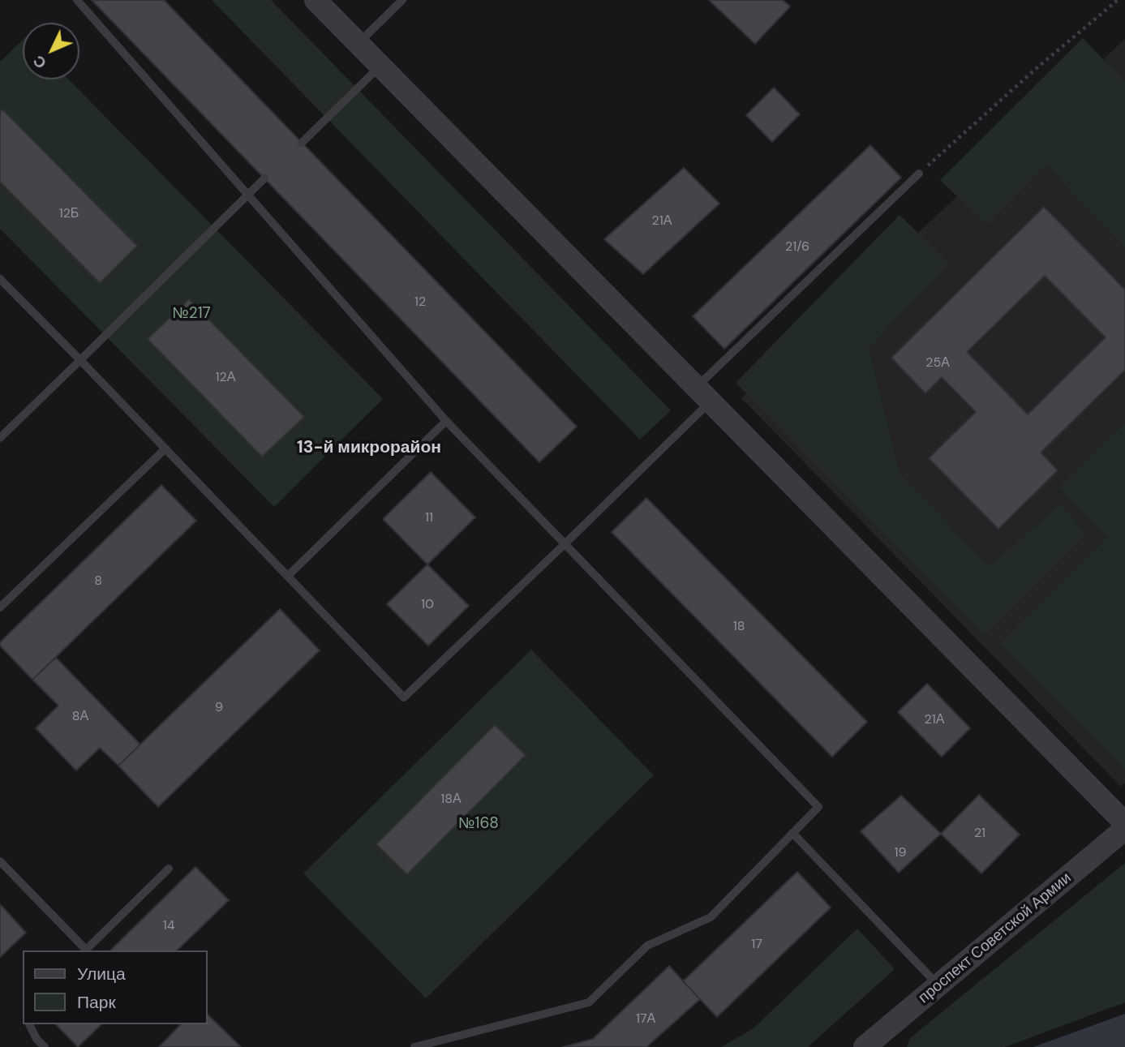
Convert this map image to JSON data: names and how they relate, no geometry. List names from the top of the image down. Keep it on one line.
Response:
{"streets":{"street":["проспект Советской Армии"]},"districts":["13-й микрорайон"],"parks":["№217","№168"],"house_numbers":["12Б","21А","21/6","12","25А","12А","11","8","10","18","9","8А","21А","18А","21","19","14","17","17А"],"legend":["Улица","Парк"],"north":"bottom left"}
